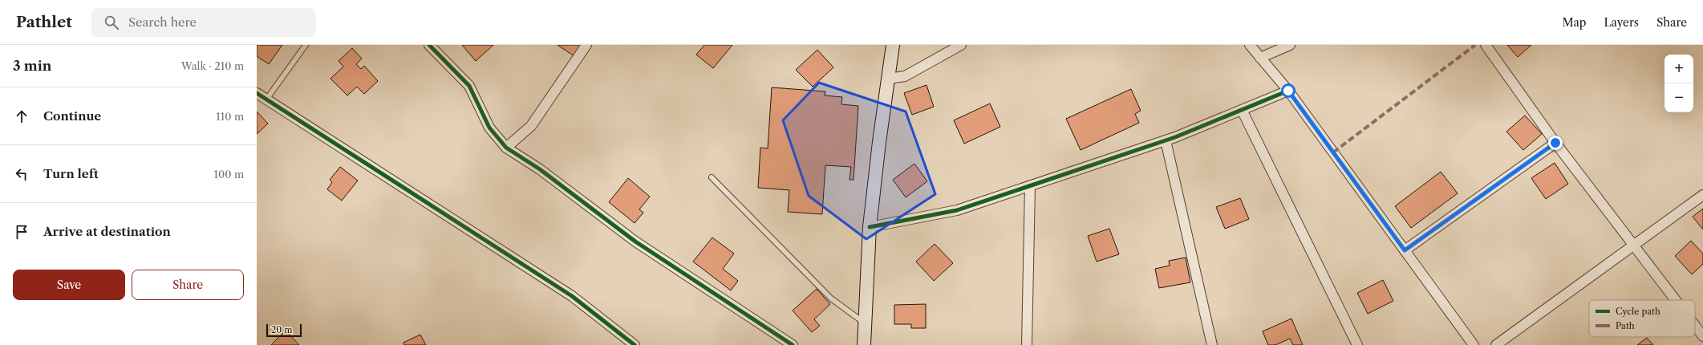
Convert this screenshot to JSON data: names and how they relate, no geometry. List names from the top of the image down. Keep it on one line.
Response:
{"legend":["Cycle path","Path"],"scale_bar":"20 m","page":{"header":"Pathlet","search":"Search here","nav":["Map","Layers","Share"],"heading":["3 min","Walk · 210 m"],"map_buttons":["+","−"],"list":[["Continue","110 m"],["Turn left","100 m"],"Arrive at destination"],"buttons":["Save","Share"],"scale":"20 m"}}
